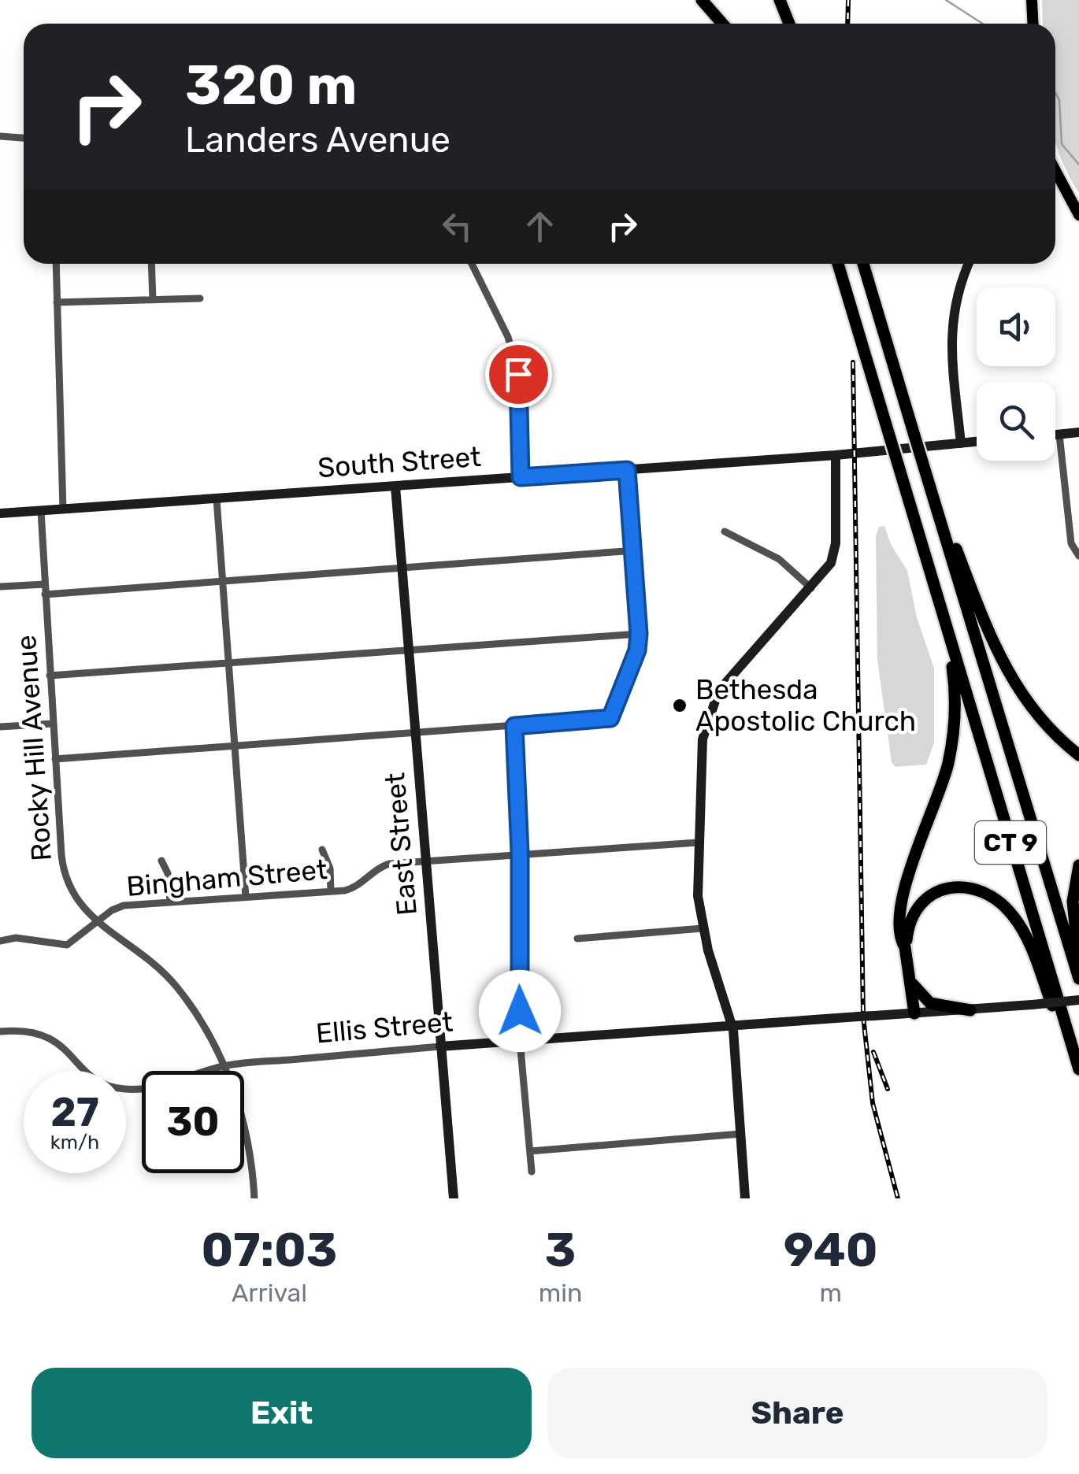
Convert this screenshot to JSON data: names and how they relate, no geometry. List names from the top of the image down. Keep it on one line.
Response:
{"streets":{"highway":["CT 9"],"main road":["South Street","East Street","Ellis Street"],"street":["Rocky Hill Avenue","Bingham Street"]},"crossings":[["South Street","Rocky Hill Avenue"],["South Street","East Street"],["Rocky Hill Avenue","Bingham Street"],["Rocky Hill Avenue","Ellis Street"],["East Street","Bingham Street"],["East Street","Ellis Street"]],"places":["Bethesda Apostolic Church"],"page":{"turn":["320 m","Landers Avenue"],"speed":"27 km/h","limit":"30","eta":["07:03","Arrival","3","min","940","m"],"buttons":["Exit","Share"]}}
